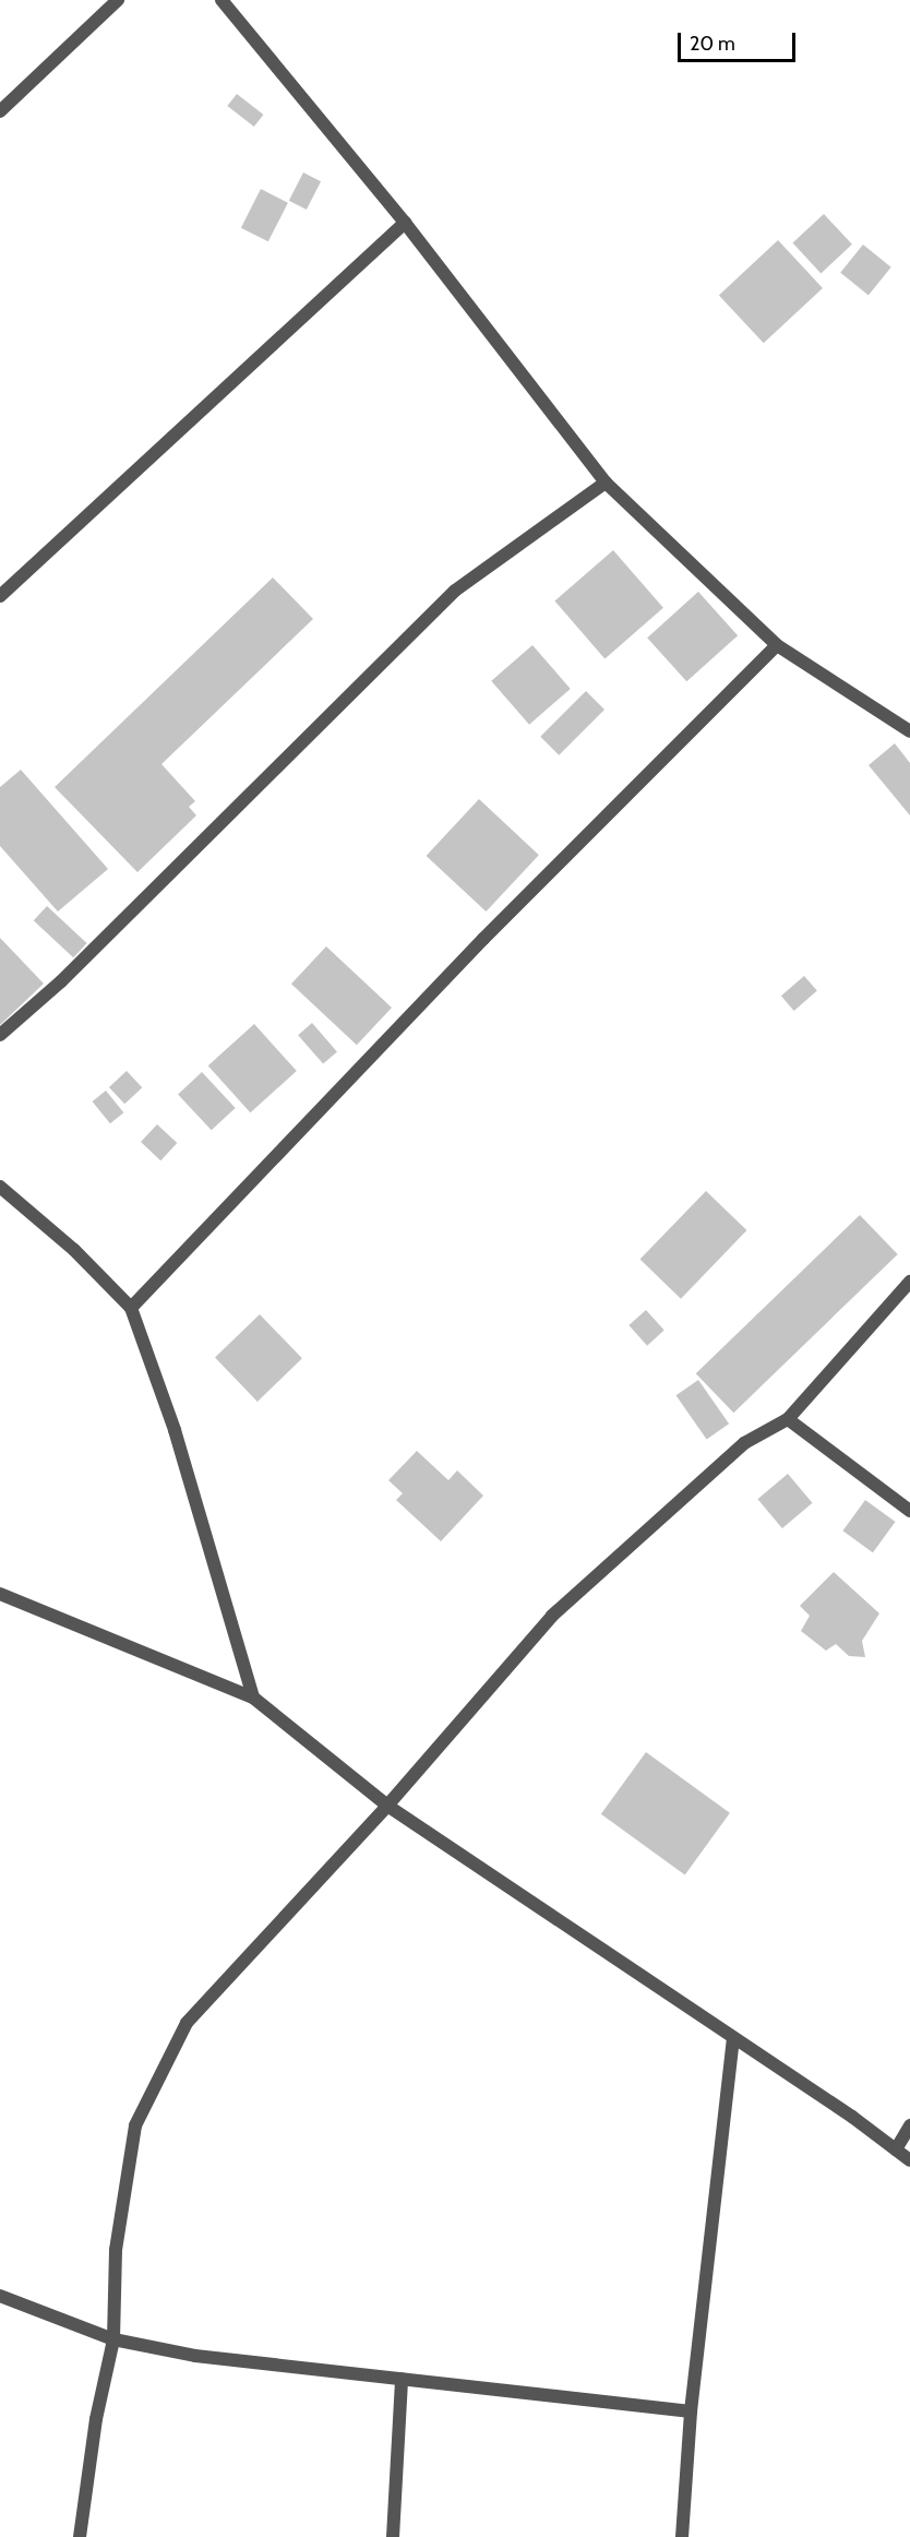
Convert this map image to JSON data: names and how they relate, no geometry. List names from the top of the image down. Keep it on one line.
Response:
{"scale_bar":"20 m"}
